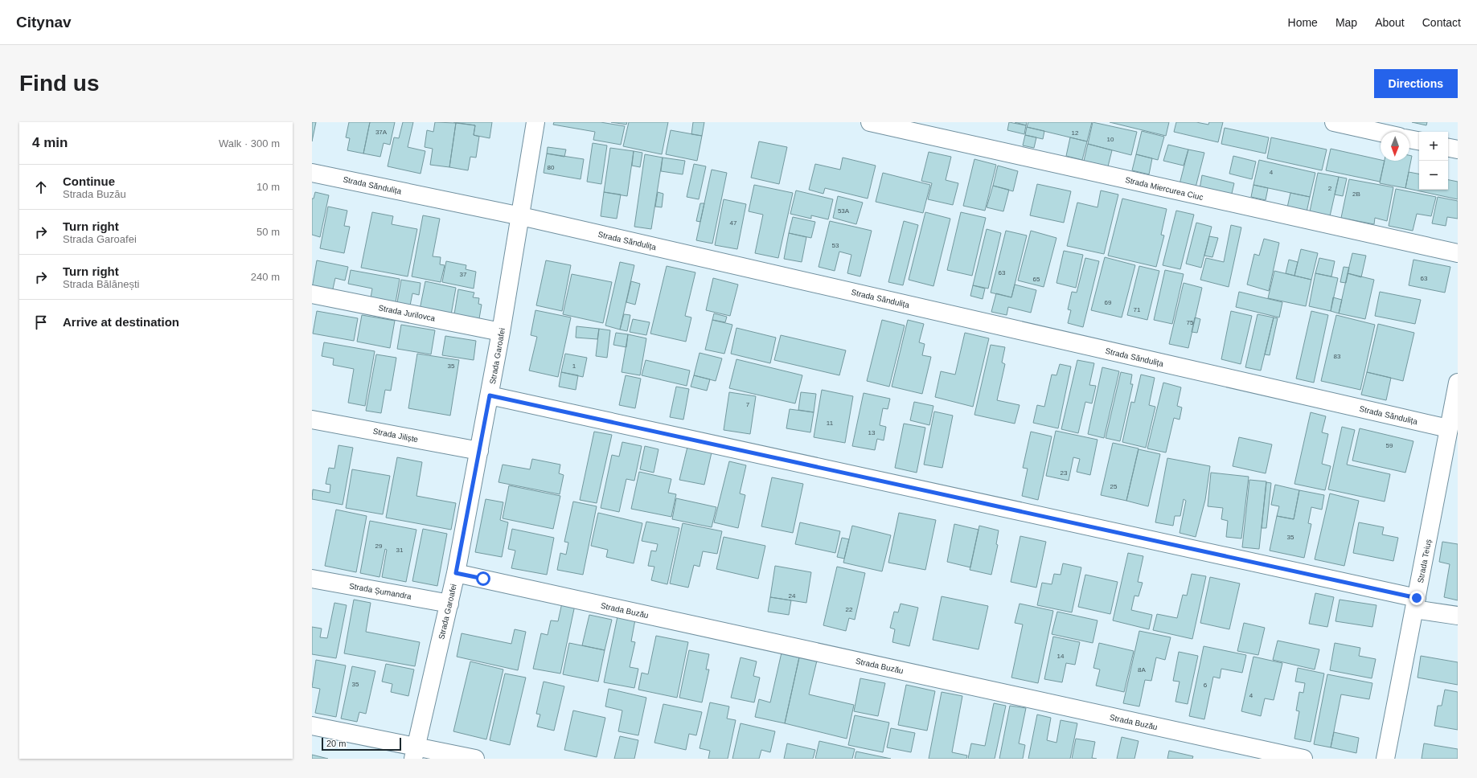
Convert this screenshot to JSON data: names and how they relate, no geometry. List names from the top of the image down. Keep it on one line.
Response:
{"streets":{"street":["Strada Săndulița","Strada Miercurea Ciuc","Strada Jurilovca","Strada Garoafei","Strada Jiliște","Strada Teiuș","Strada Șumandra","Strada Buzău"]},"crossings":[["Strada Săndulița","Strada Garoafei"],["Strada Săndulița","Strada Teiuș"],["Strada Jurilovca","Strada Garoafei"],["Strada Garoafei","Strada Jiliște"],["Strada Garoafei","Strada Șumandra"],["Strada Garoafei","Strada Buzău"]],"house_numbers":["37A","12","10","80","4","2","2B","53A","47","53","63","37","63","65","69","71","75","83","35","1","7","11","13","59","23","25","35","29","31","24","22","14","8A","35","6","4"],"scale_bar":"20 m","north":"bottom","page":{"header":"Citynav","nav":["Home","Map","About","Contact"],"buttons":"Directions","title":"Find us","heading":["4 min","Walk · 300 m"],"map_buttons":["+","−"],"list":[["Continue","Strada Buzău","10 m"],["Turn right","Strada Garoafei","50 m"],["Turn right","Strada Bălănești","240 m"],"Arrive at destination"],"scale":"20 m"}}
